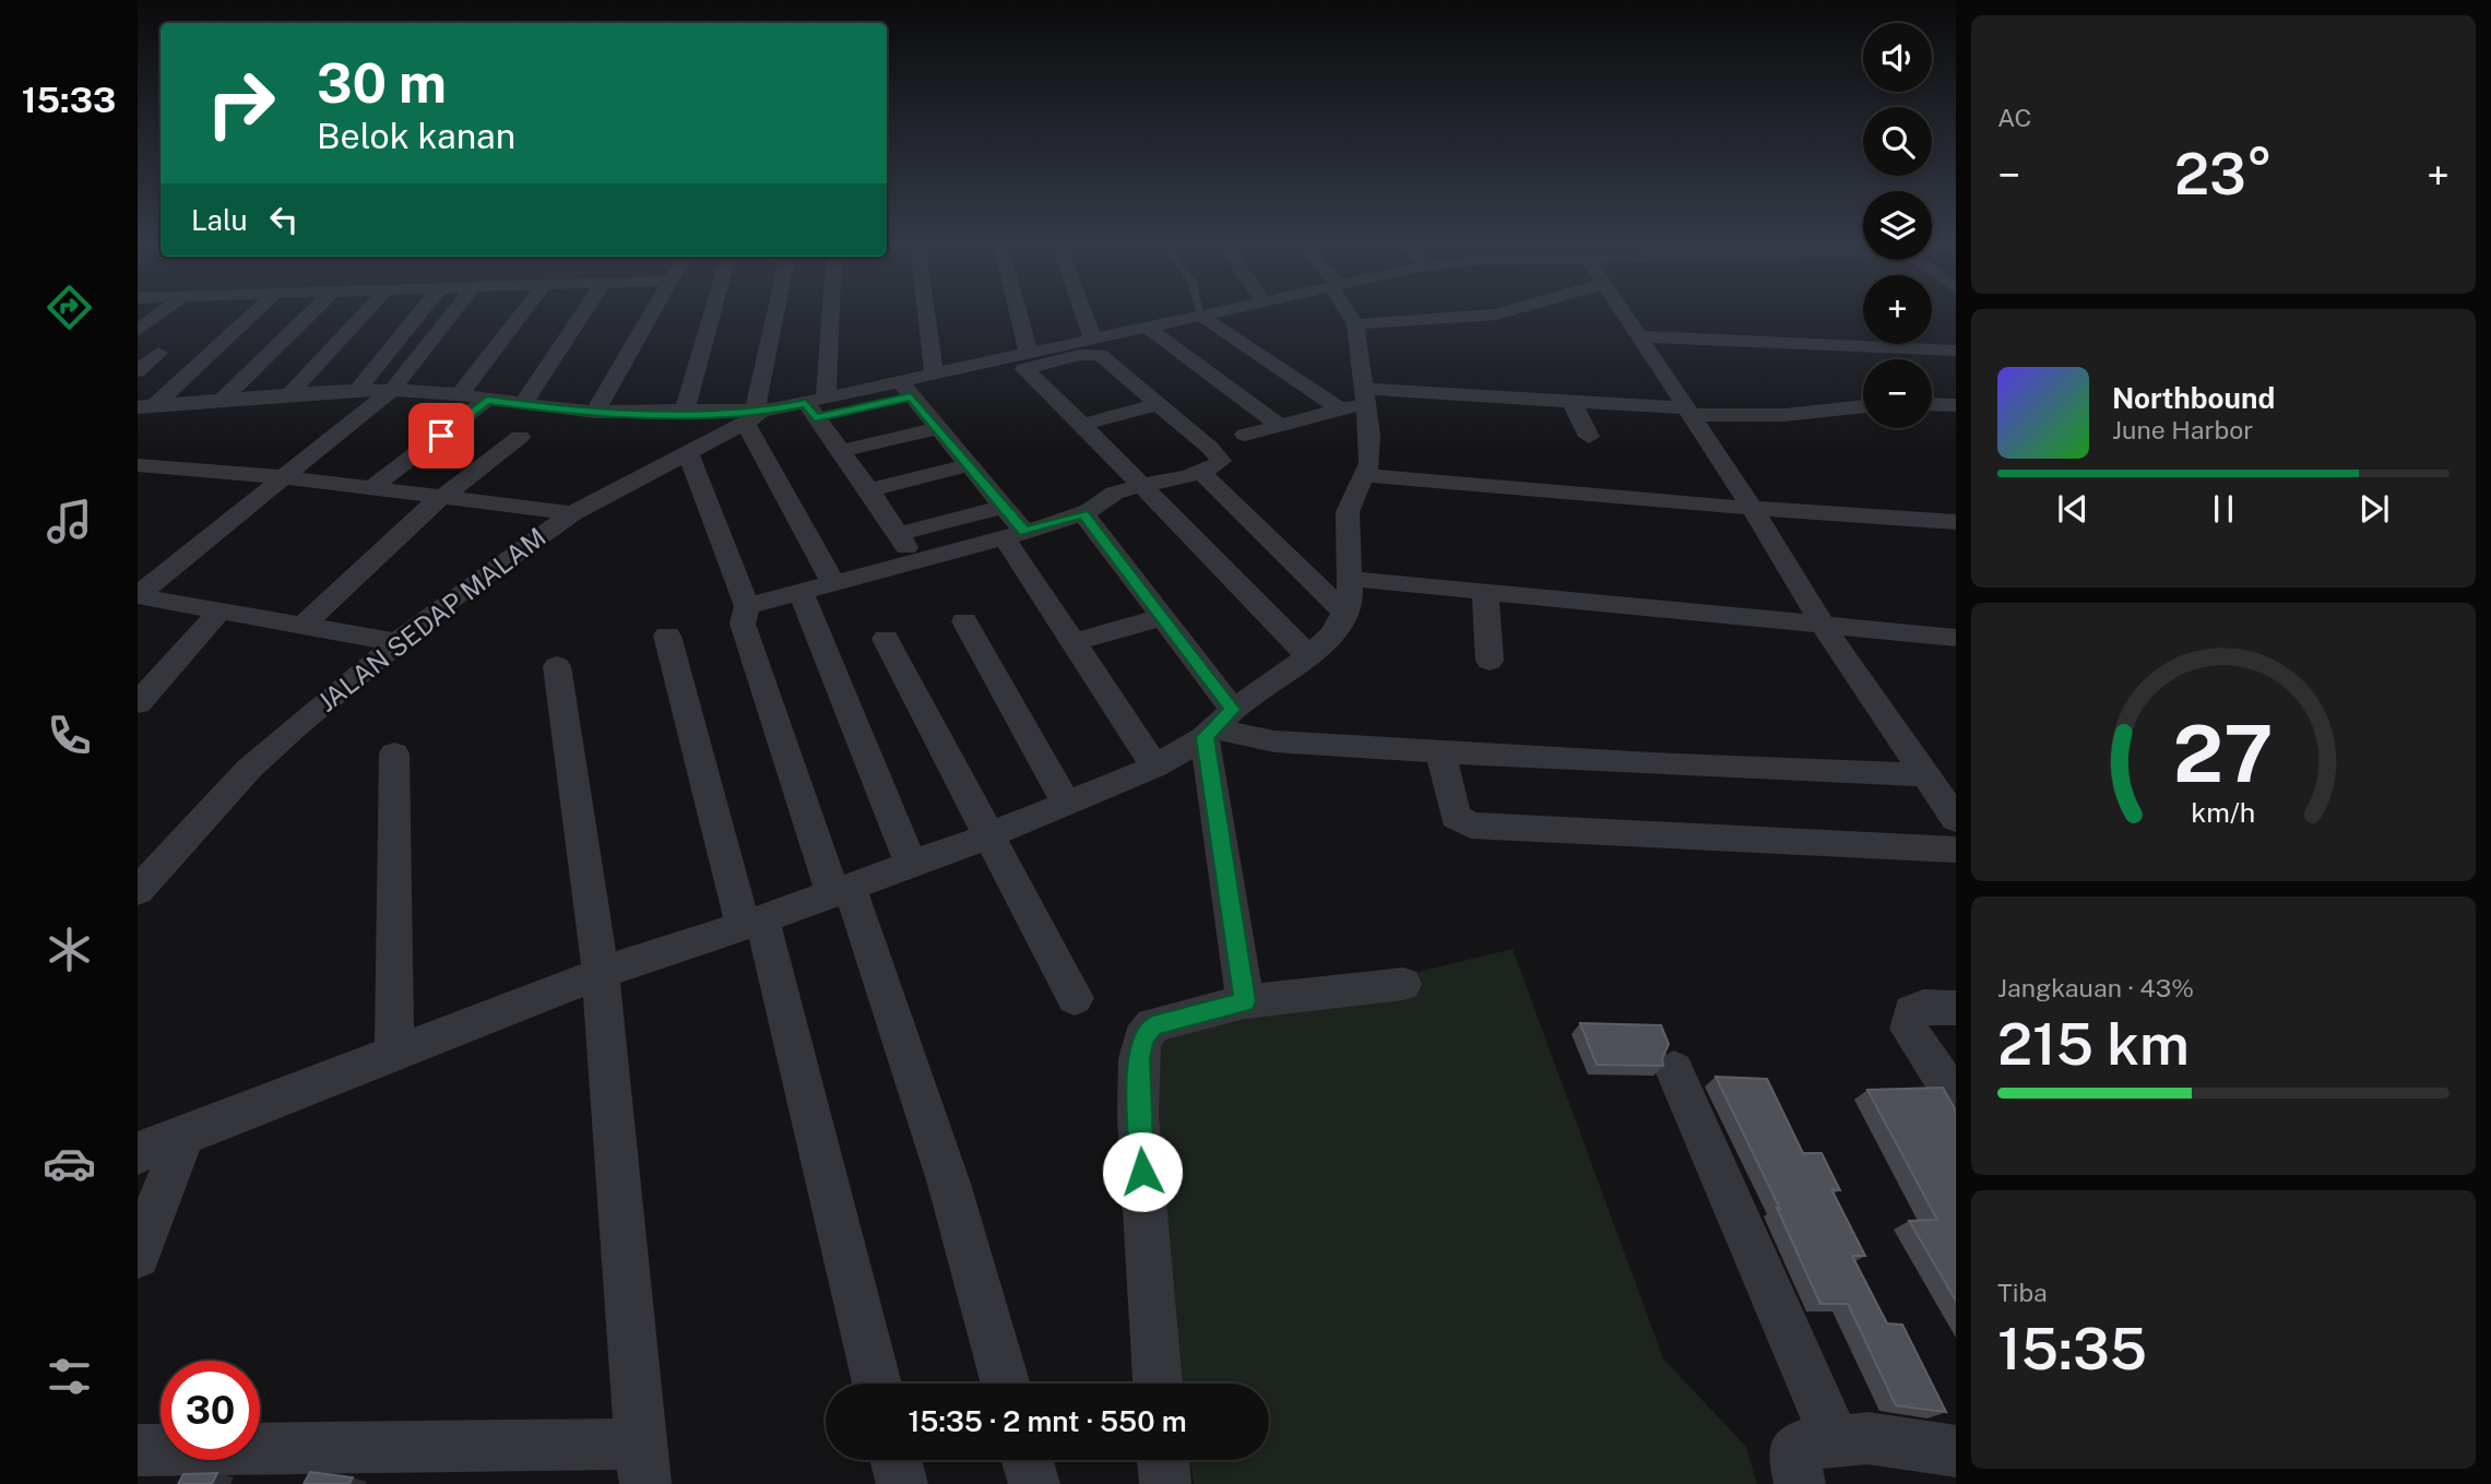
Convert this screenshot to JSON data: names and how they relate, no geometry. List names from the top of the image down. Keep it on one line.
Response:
{"streets":{"street":["JALAN SEDAP MALAM"]},"page":{"tabs":"15:33","tile":["AC",["Jangkauan · 43%","215 km"],["Tiba","15:35"]],"map_buttons":["+","−"],"turn":["30 m","Belok kanan"],"heat":["−","23°","+"],"then":"Lalu","song":["Northbound","June Harbor"],"limit":"30","trip":"15:35 · 2 mnt · 550 m","gauge":["27","km/h"]}}
